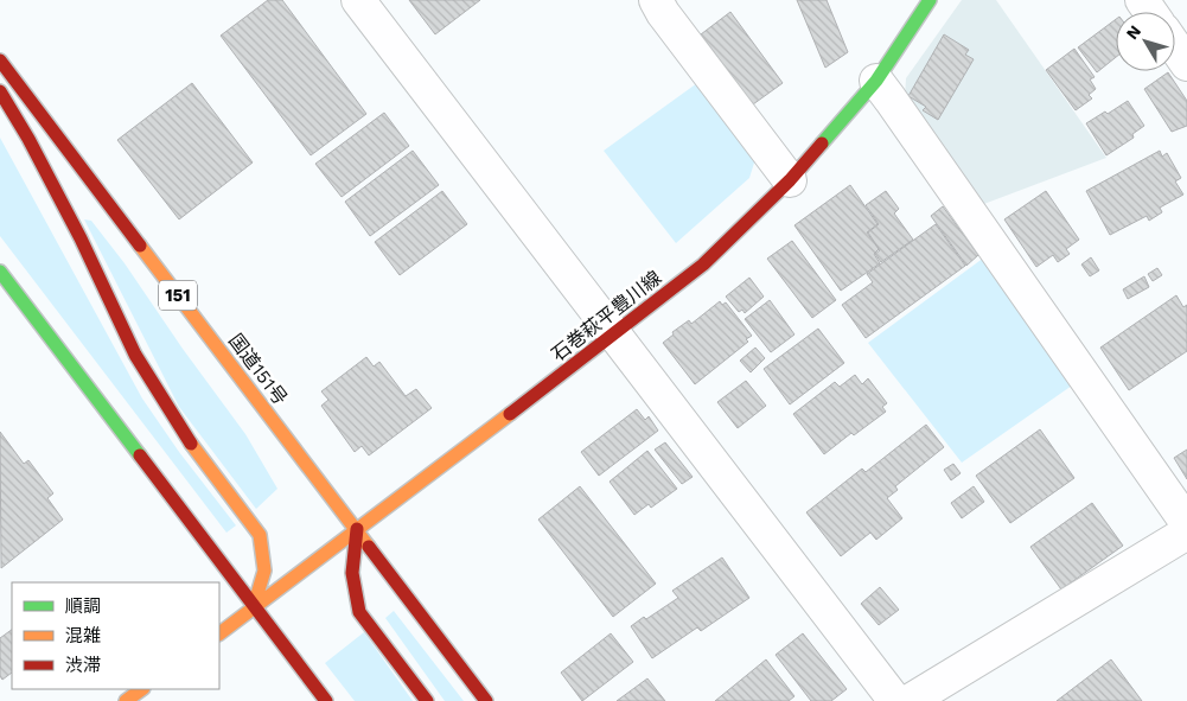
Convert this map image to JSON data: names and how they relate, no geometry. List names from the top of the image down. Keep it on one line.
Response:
{"streets":{"main road":["151","石巻萩平豊川線","国道151号"]},"crossings":[["石巻萩平豊川線","国道151号"]],"legend":["順調","混雑","渋滞"],"north":"top left"}
